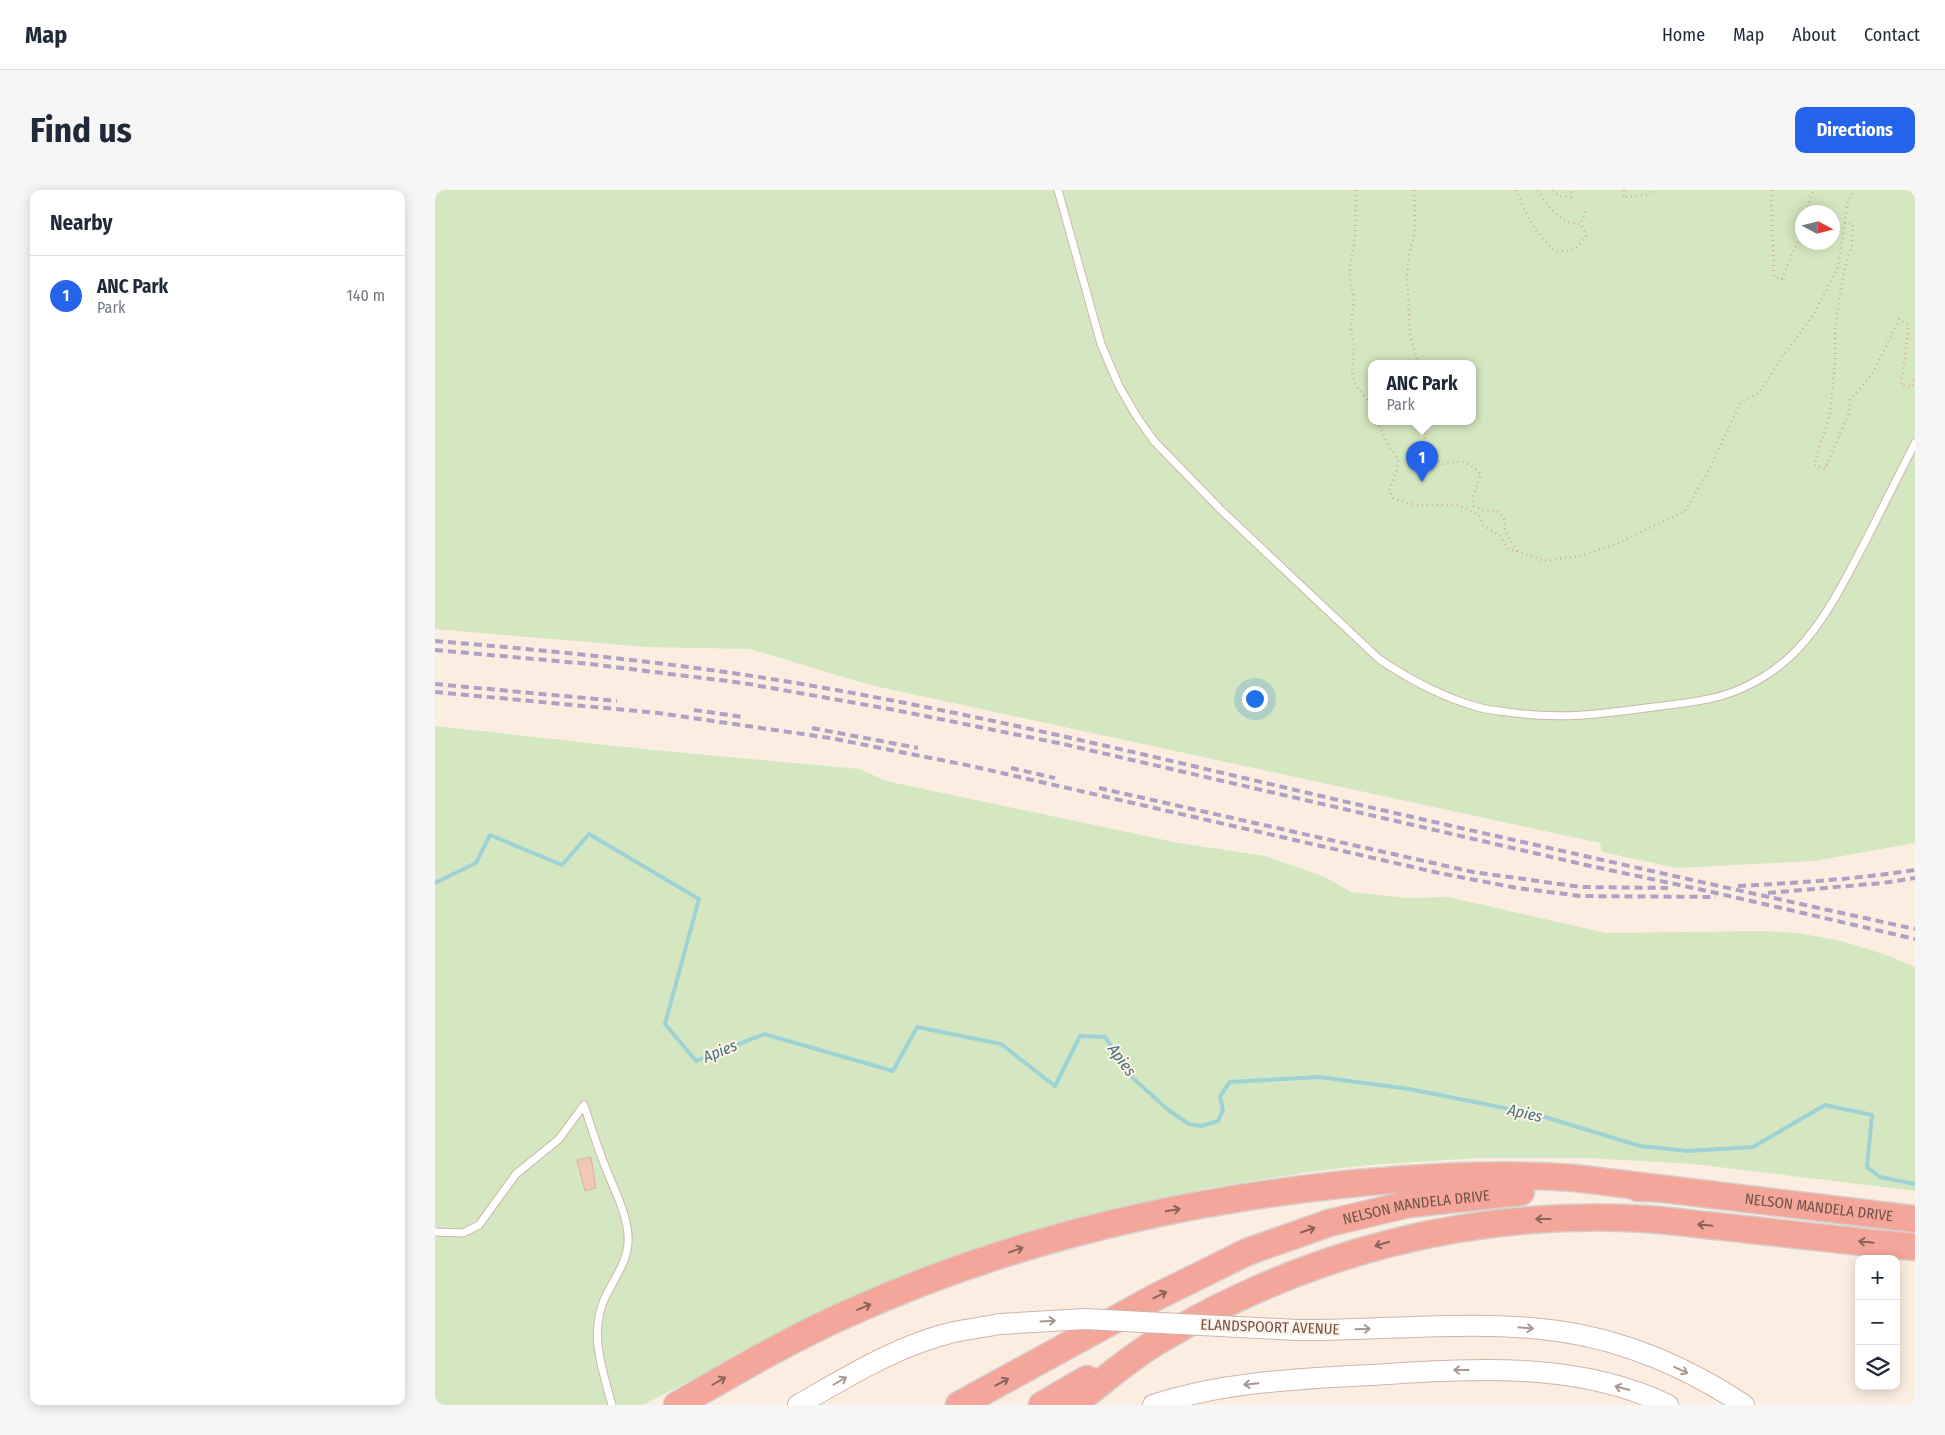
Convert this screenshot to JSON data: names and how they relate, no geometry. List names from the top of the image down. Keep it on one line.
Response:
{"streets":{"highway":["NELSON MANDELA DRIVE"],"main road":["ELANDSPOORT AVENUE"]},"water":["Apies"],"north":"right","page":{"header":"Map","nav":["Home","Map","About","Contact"],"buttons":"Directions","title":"Find us","heading":"Nearby","list":[{"mark":"1","name":"ANC Park","note":"Park","value":"140 m"}],"popup":["ANC Park","Park"],"pins":"1","map_buttons":["+","−"]}}
